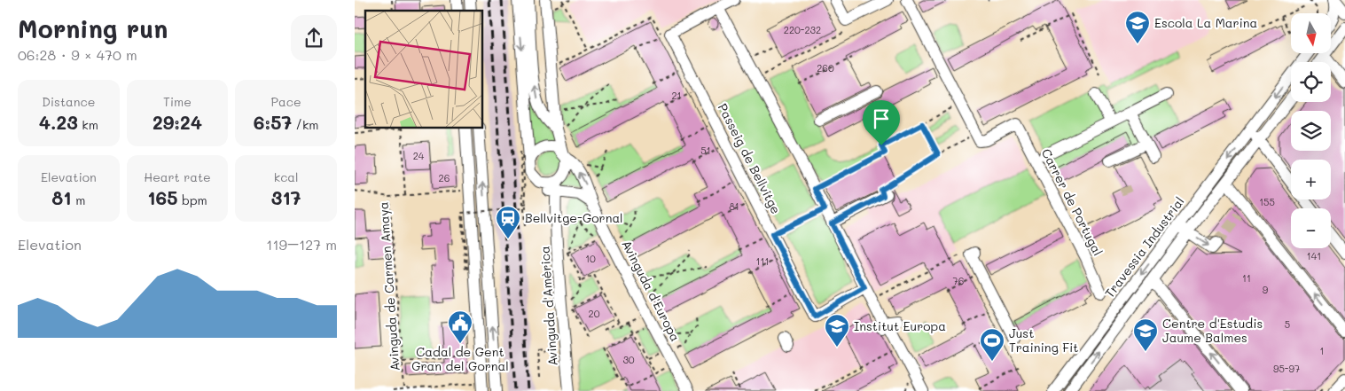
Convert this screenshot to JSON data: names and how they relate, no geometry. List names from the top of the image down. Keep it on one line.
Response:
{"streets":{"street":["Passeig de Bellvitge","Carrer de Portugal","Travessia Industrial","Avinguda d'Europa","Avinguda d'Amèrica"],"path":["Avinguda de Carmen Amaya"]},"places":{"school or university":["Escola La Marina","Institut Europa","Centre d'Estudis Jaume Balmes"],"station":["Bellvitge-Gornal"],"public building":["Cadal de Gent Gran del Gornal"],"sports":["Just Training Fit"]},"house_numbers":["220-232","260","21","51","24","26","155","81","141","10","111","11","76","9","20","5","1","30","95-97"],"north":"bottom","page":{"heading":["Morning run","06:28 · 9 × 470 m"],"map_buttons":["+","−"],"stats":[["Distance","4.23 km"],["Time","29:24"],["Pace","6:57 /km"],["Elevation","81 m"],["Heart rate","165 bpm"],["kcal","317"]],"chart":["Elevation","119–127 m"]}}
